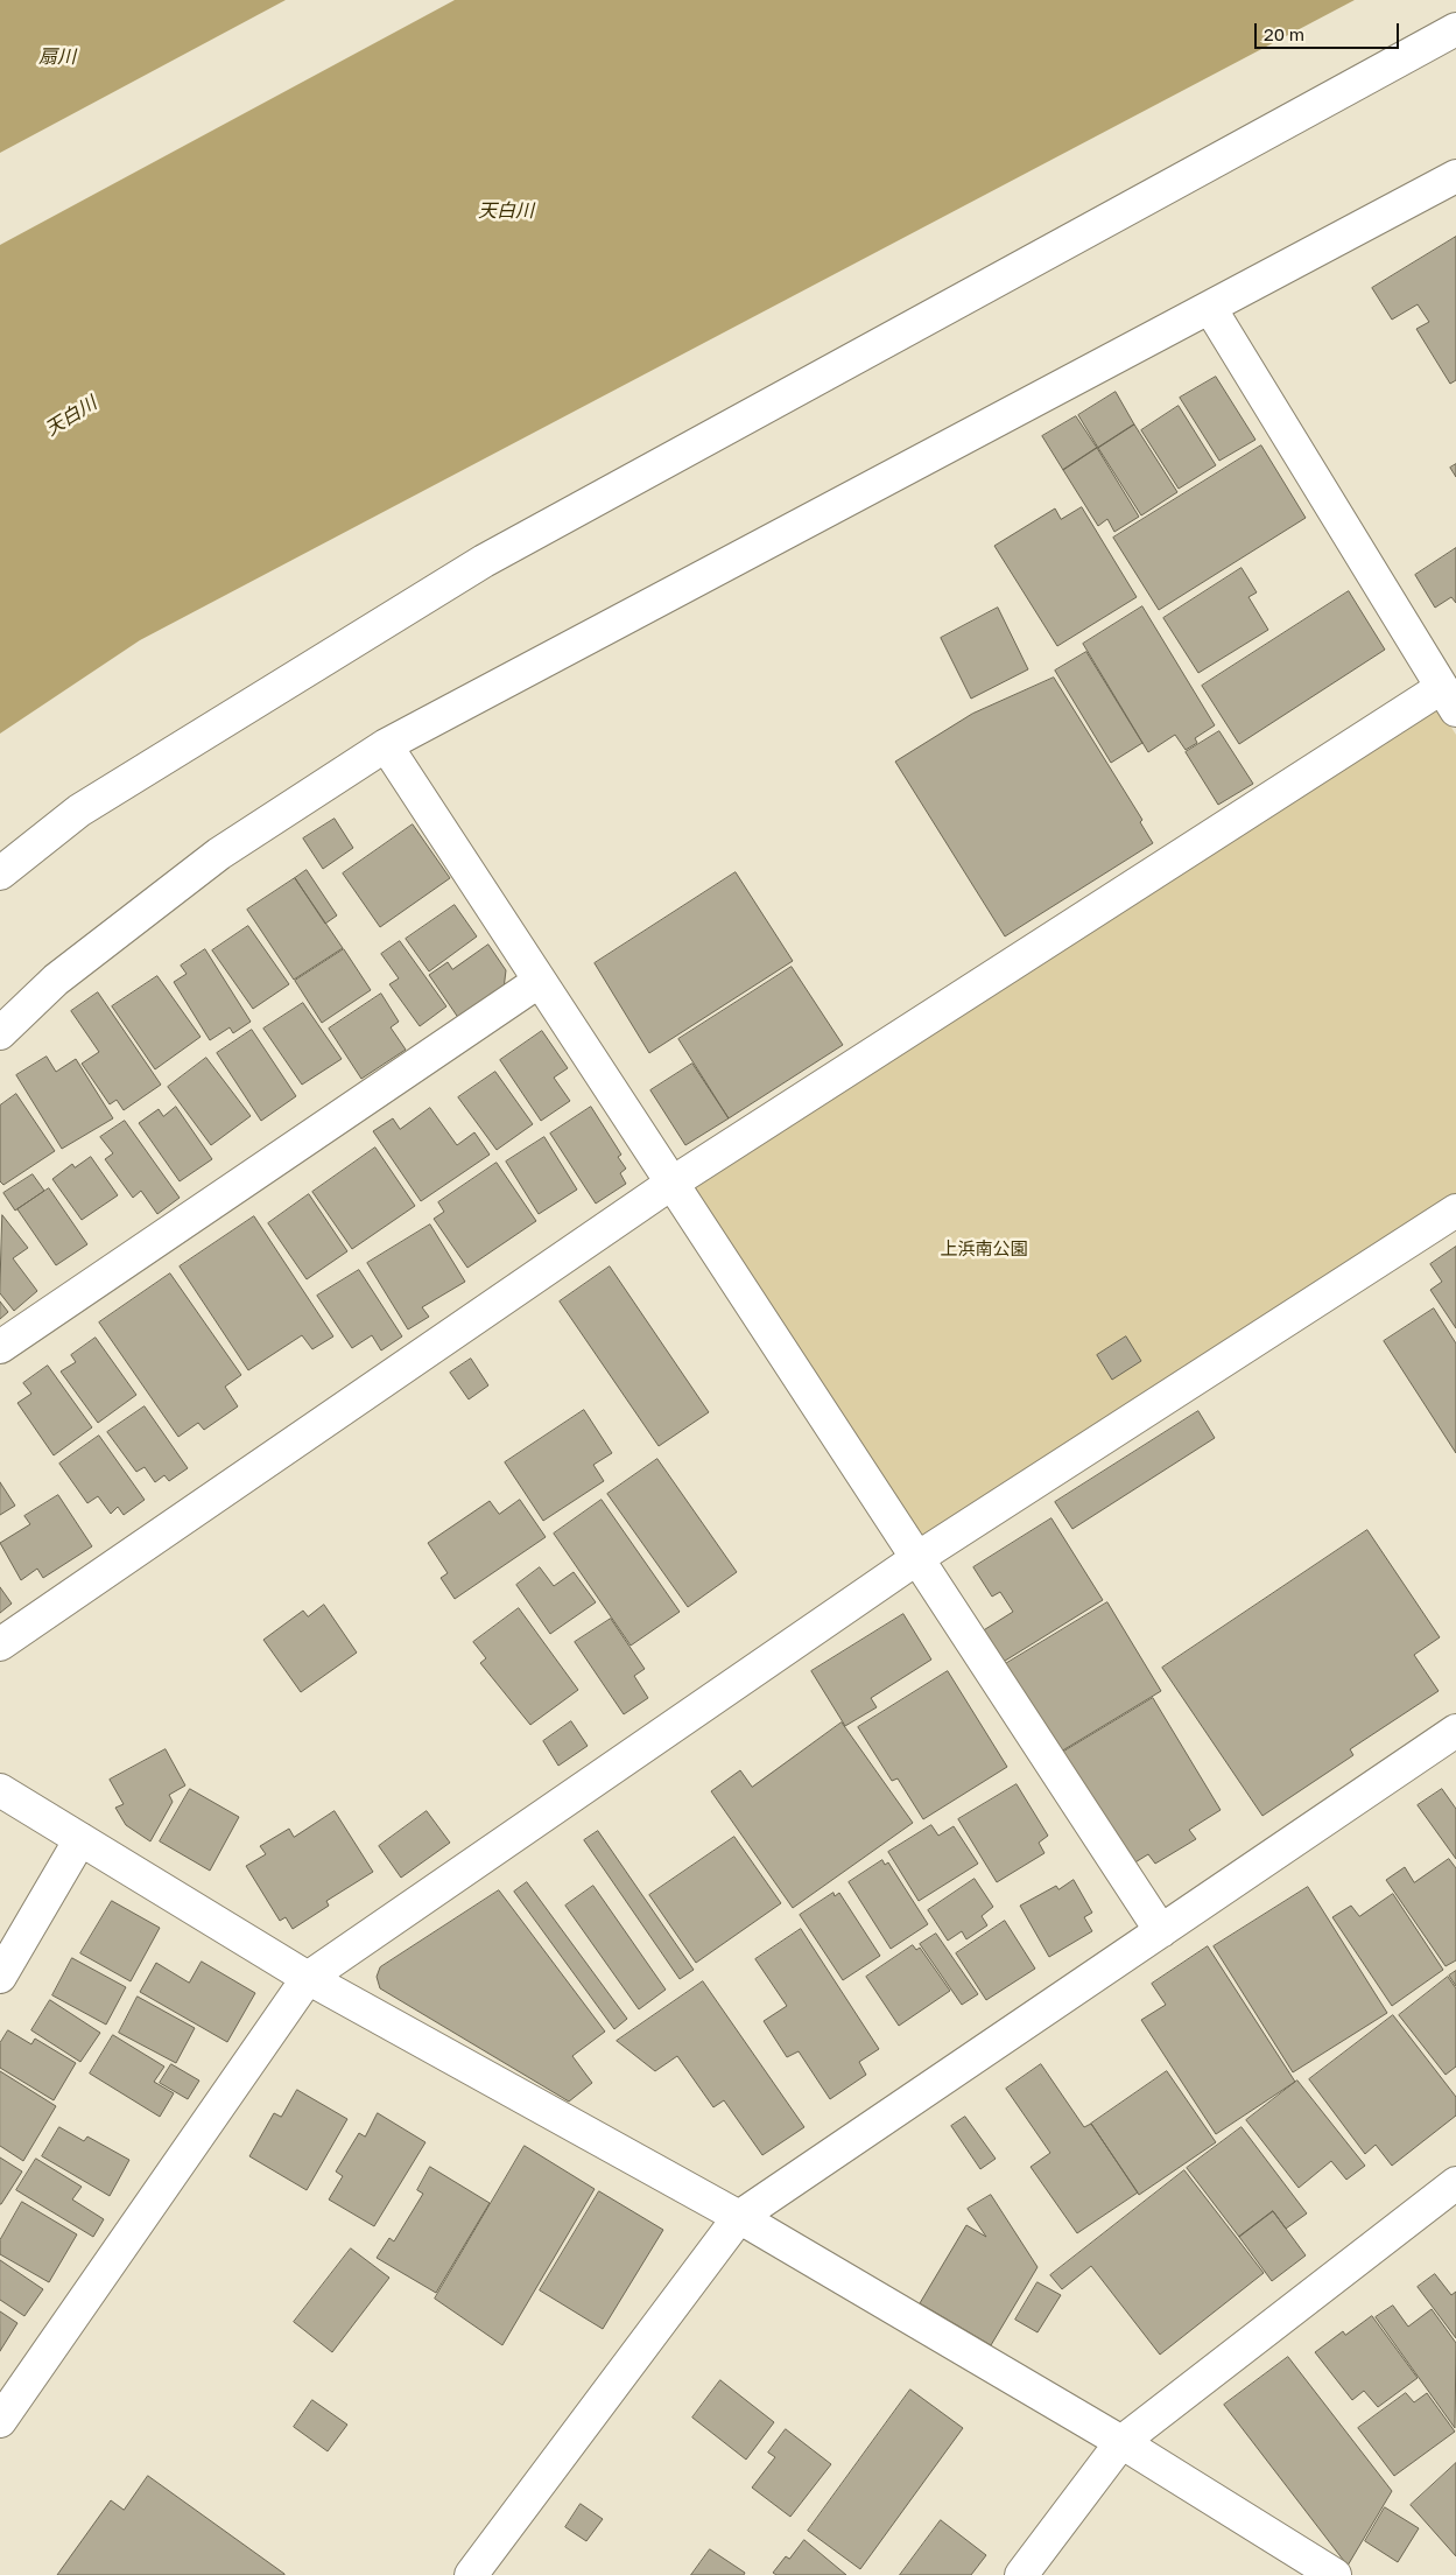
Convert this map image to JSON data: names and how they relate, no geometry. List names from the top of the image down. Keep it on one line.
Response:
{"water":["扇川","天白川"],"parks":["上浜南公園"],"scale_bar":"20 m"}
